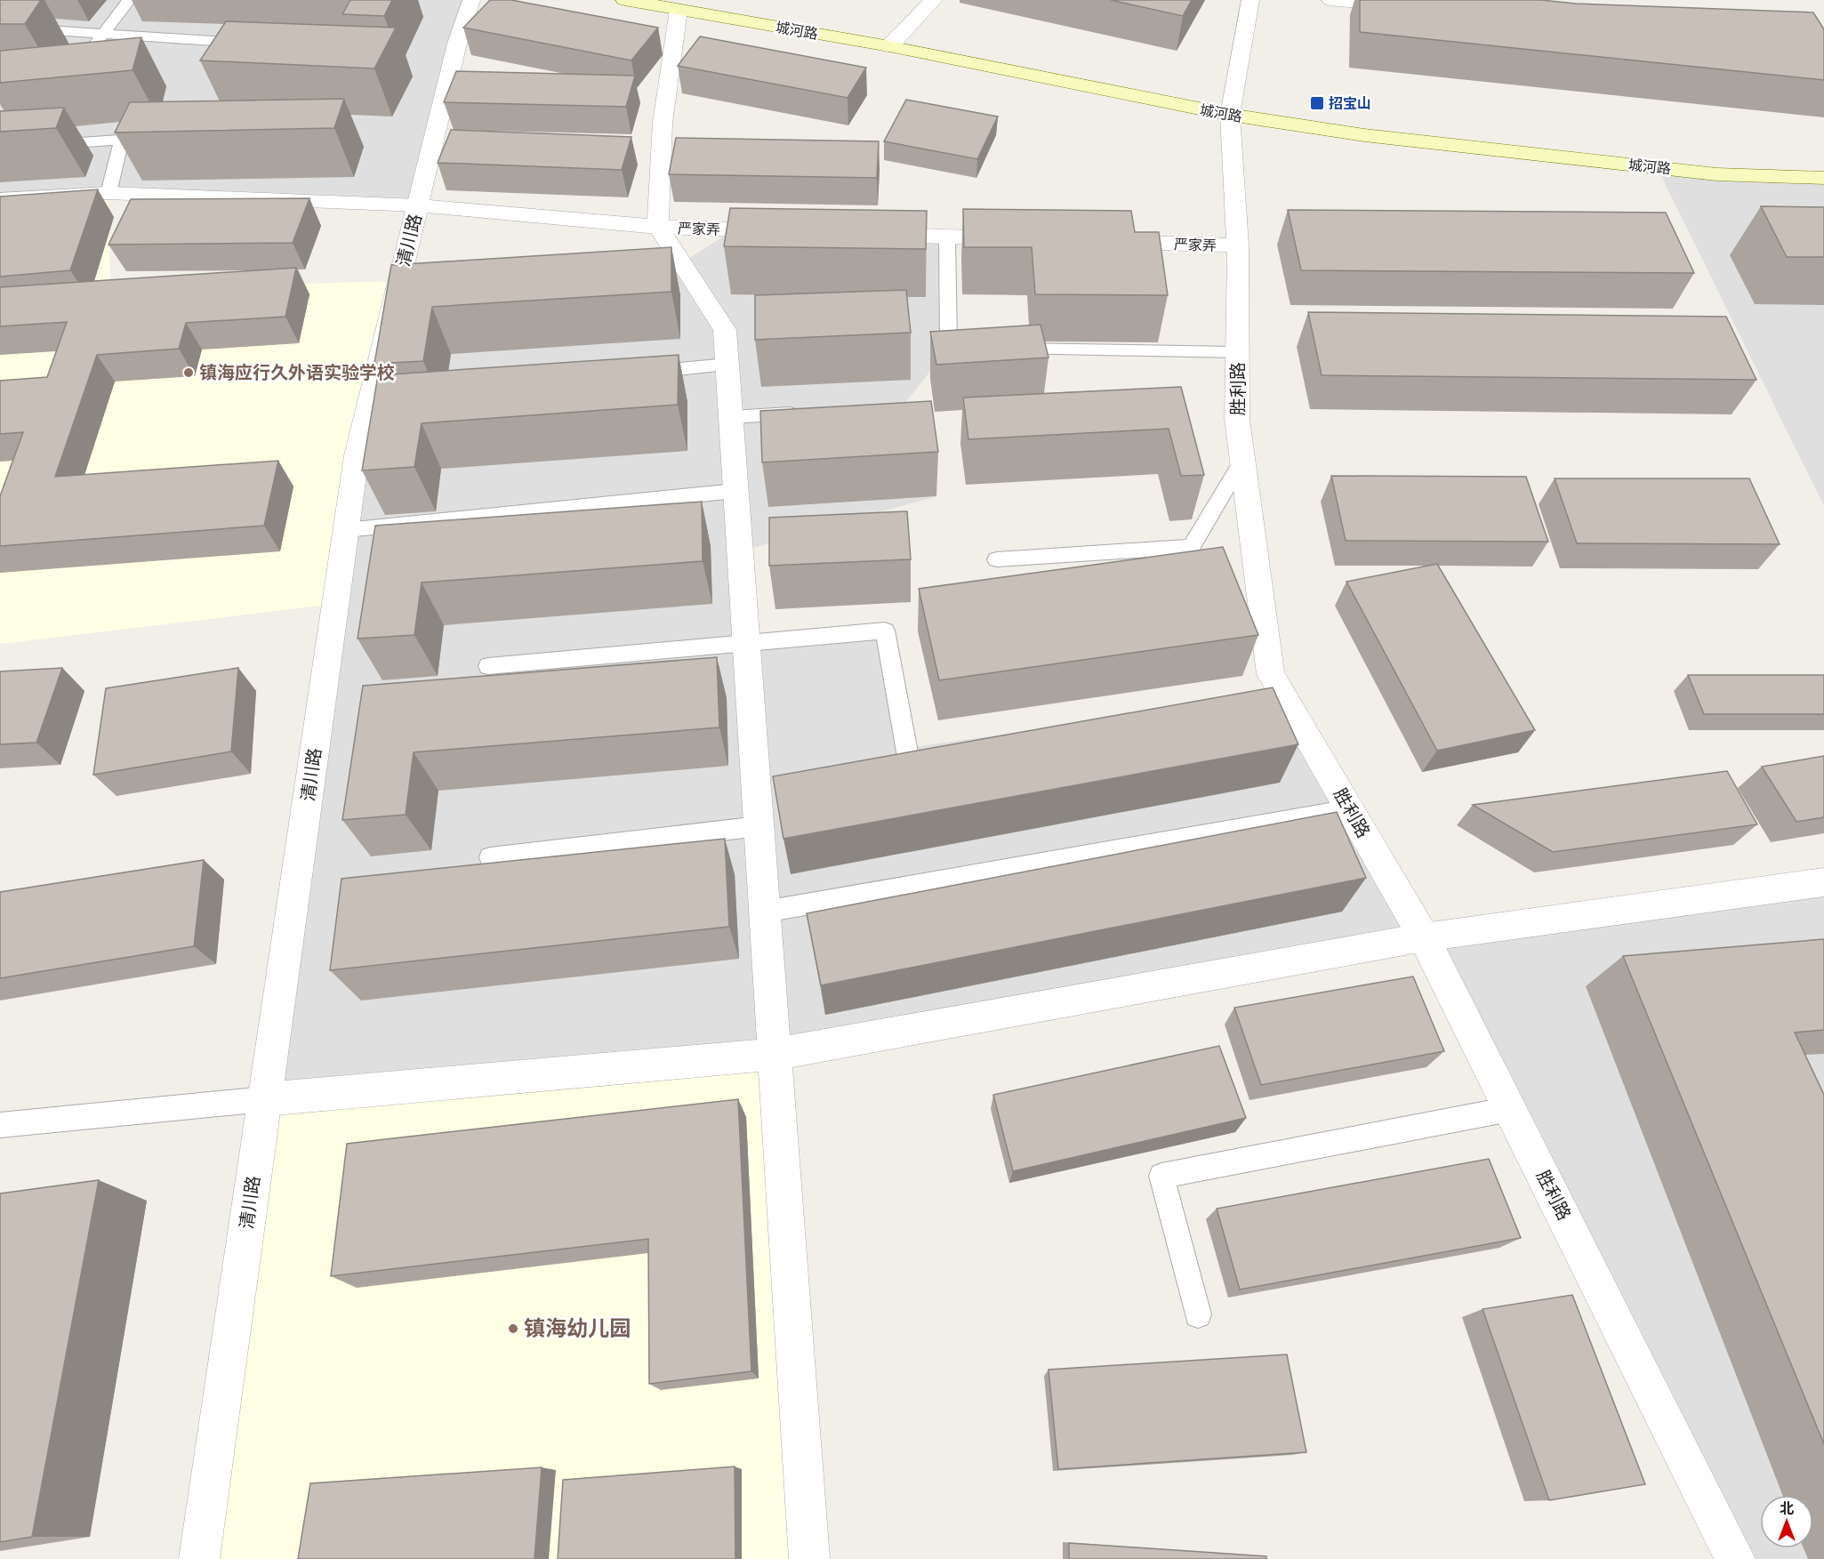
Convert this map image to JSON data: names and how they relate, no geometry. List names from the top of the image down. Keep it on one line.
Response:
{"streets":{"main road":["城河路"],"street":["严家弄","清川路","胜利路"]},"crossings":[["城河路","胜利路"],["严家弄","清川路"],["严家弄","胜利路"]],"places":{"transit":["招宝山"],"other":["镇海应行久外语实验学校","镇海幼儿园"]},"north":"top"}
